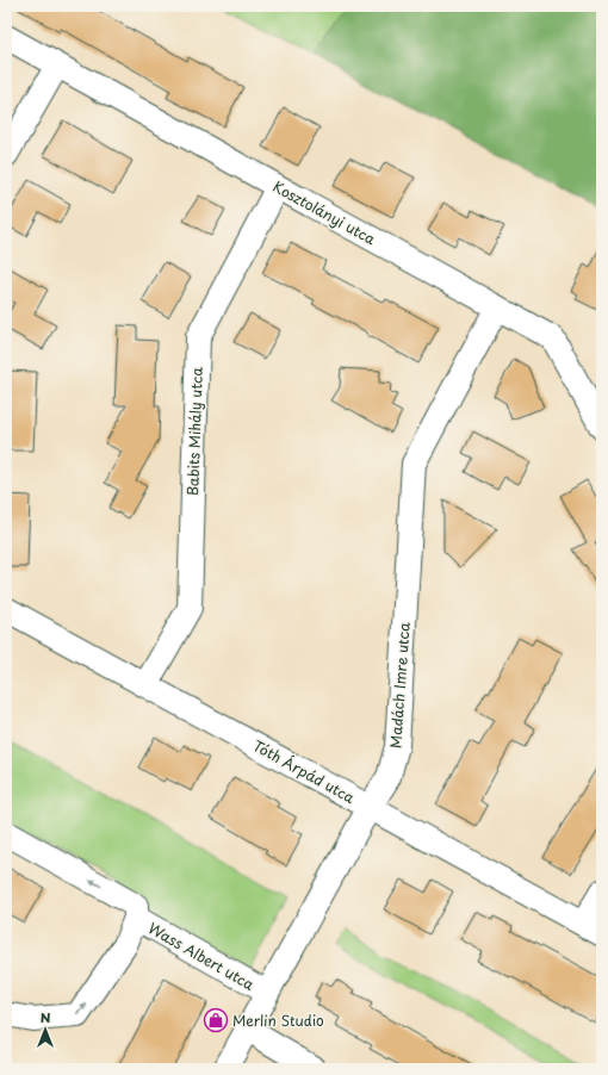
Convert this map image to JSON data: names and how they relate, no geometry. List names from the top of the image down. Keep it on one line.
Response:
{"streets":{"street":["Kosztolányi utca","Babits Mihály utca","Madách Imre utca","Tóth Árpád utca","Wass Albert utca"]},"crossings":[["Kosztolányi utca","Babits Mihály utca"],["Kosztolányi utca","Madách Imre utca"],["Babits Mihály utca","Tóth Árpád utca"],["Madách Imre utca","Tóth Árpád utca"],["Madách Imre utca","Wass Albert utca"]],"places":{"shop":["Merlin Studio"]},"north":"top"}
